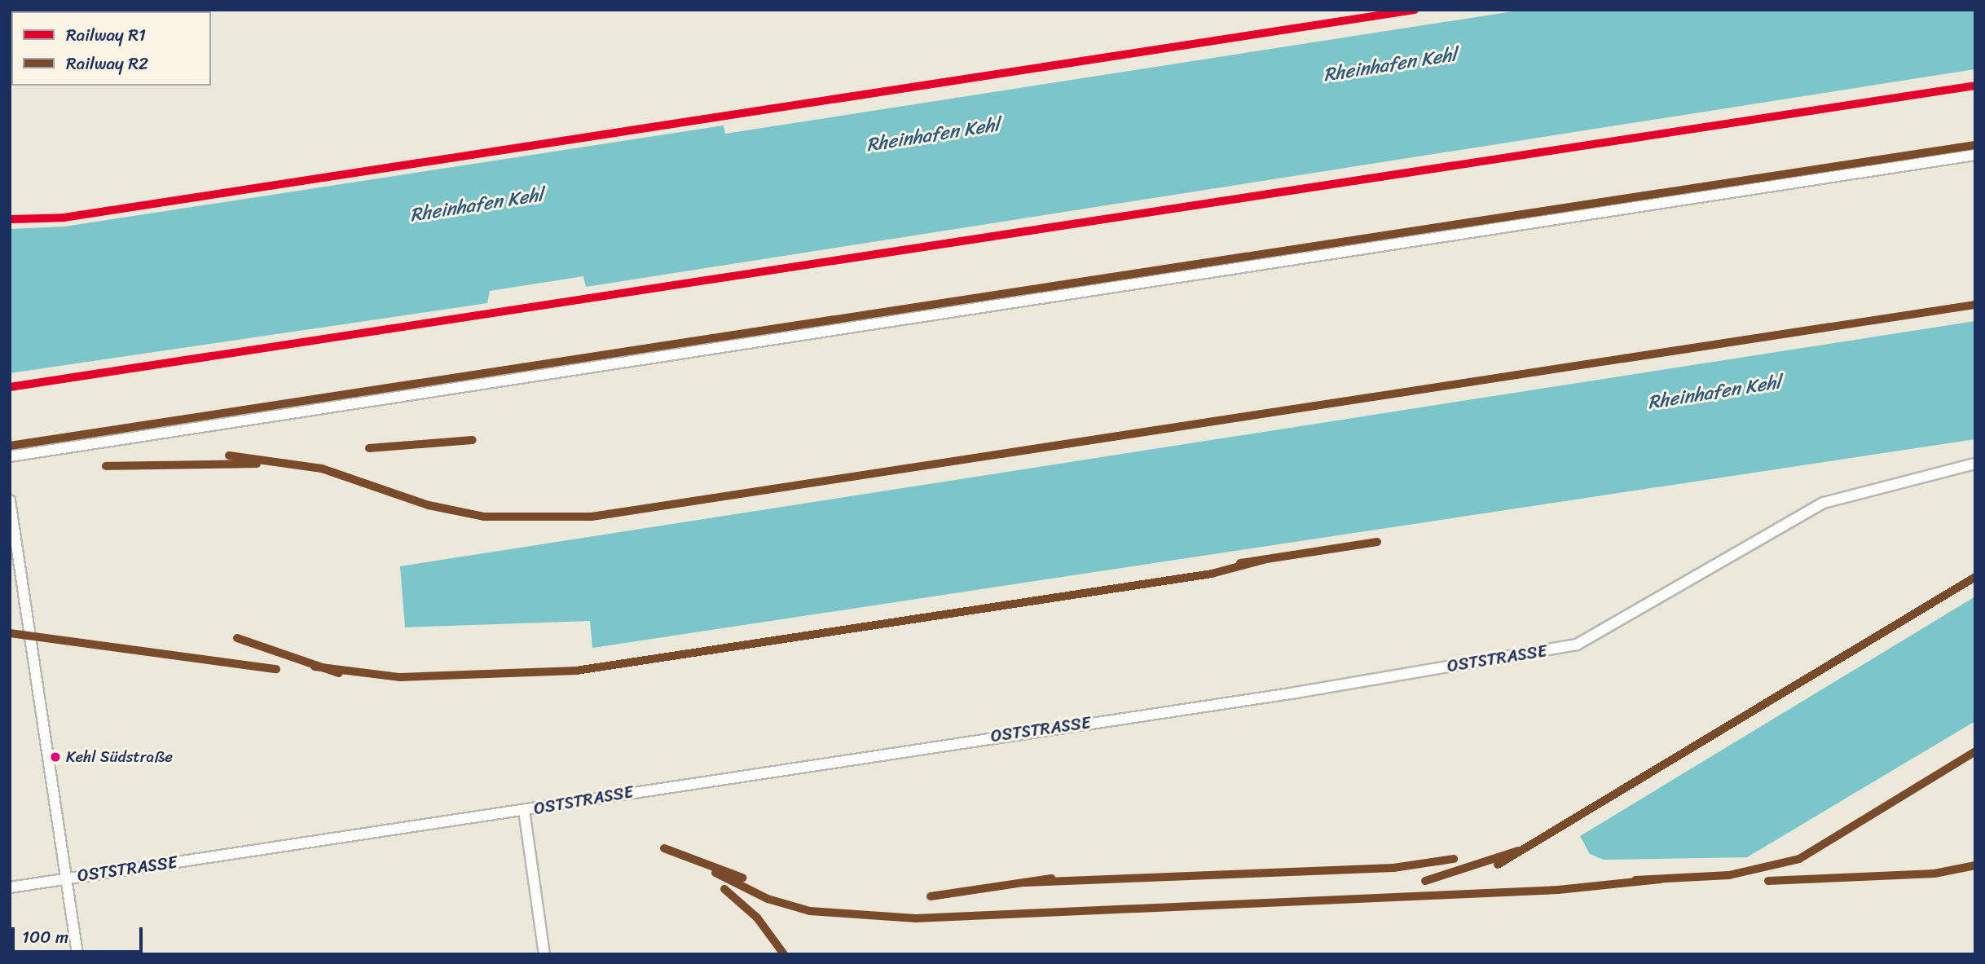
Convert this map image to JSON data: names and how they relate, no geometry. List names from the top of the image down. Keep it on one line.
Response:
{"streets":{"street":["OSTSTRASSE"]},"water":["Rheinhafen Kehl"],"places":["Kehl Südstraße"],"lines":["rail line R1","rail line R2"],"legend":["Railway R1","Railway R2"],"scale_bar":"100 m"}
